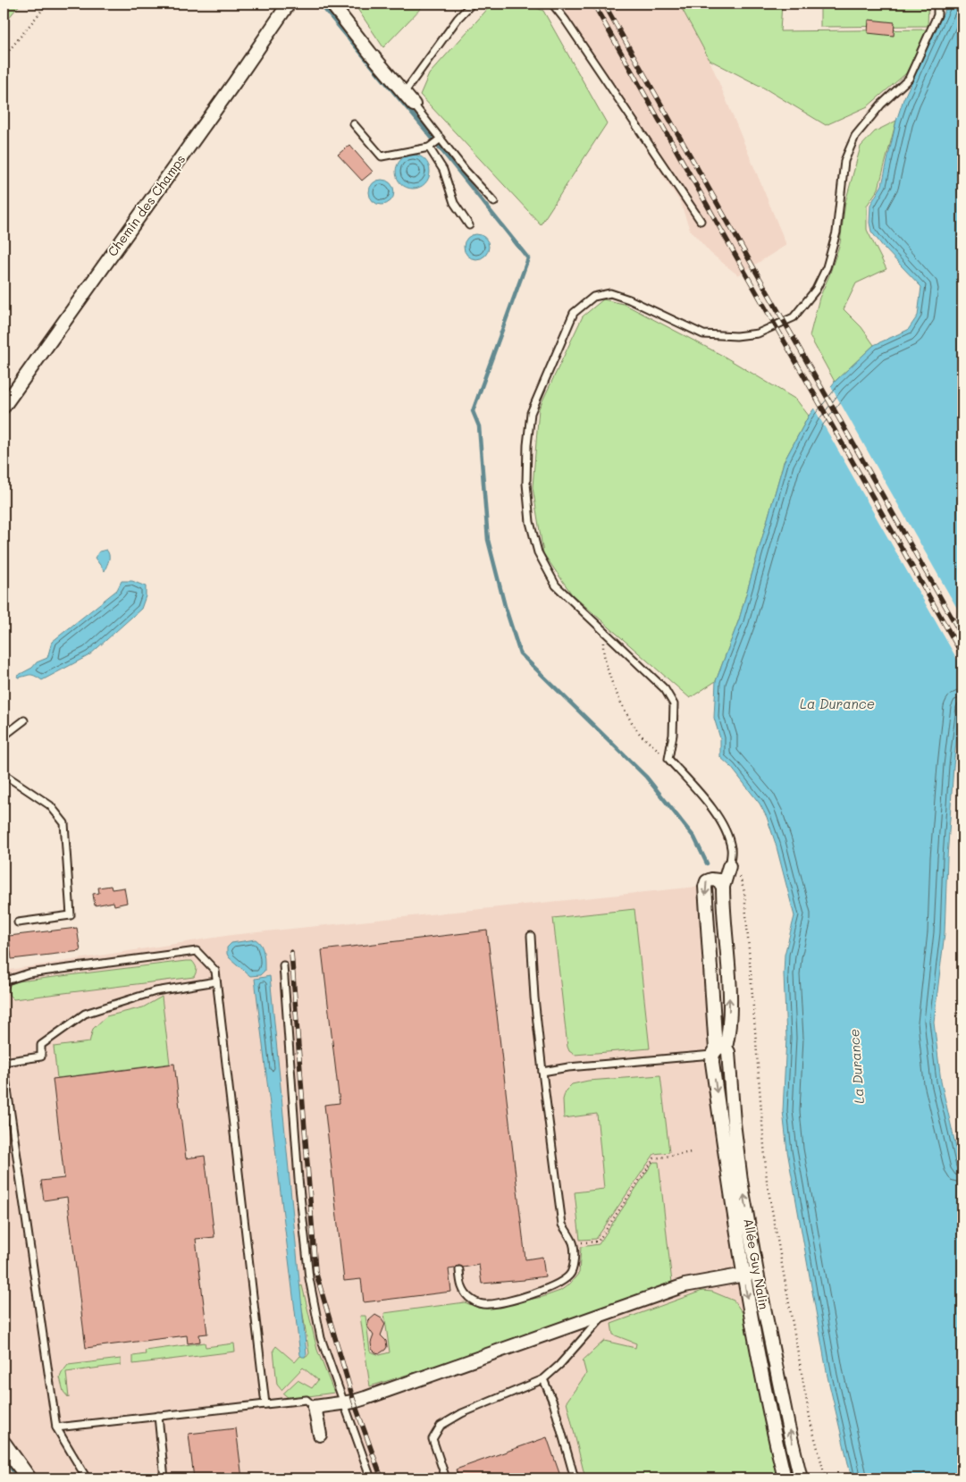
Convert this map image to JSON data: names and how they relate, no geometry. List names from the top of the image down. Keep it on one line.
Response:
{"streets":{"street":["Chemin des Champs","Allée Guy Nalin"]},"water":["La Durance"]}
